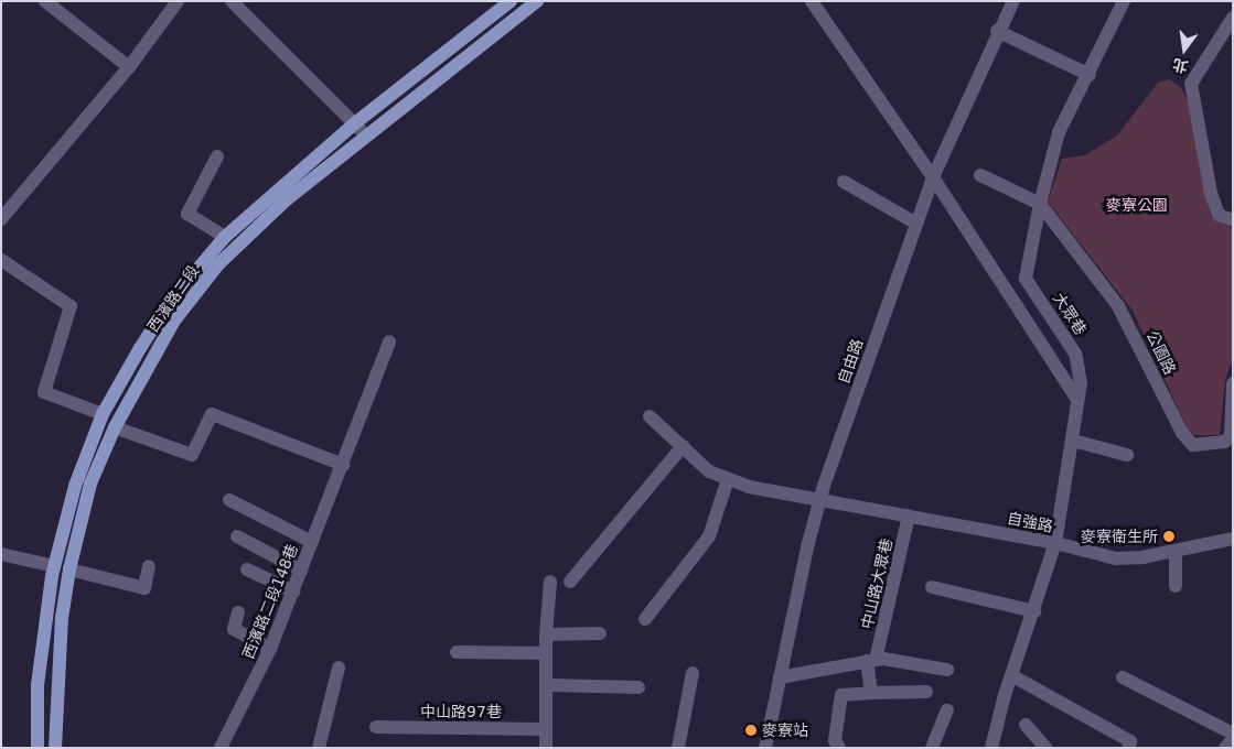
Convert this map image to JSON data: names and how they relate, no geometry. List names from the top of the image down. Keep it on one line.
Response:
{"streets":{"main road":["西濱路二段"],"street":["大眾巷","公園路","自由路","自強路","中山路大眾巷","西濱路二段148巷","中山路97巷"]},"crossings":[["大眾巷","公園路"],["大眾巷","自強路"],["自由路","自強路"],["自強路","中山路大眾巷"]],"parks":["麥寮公園"],"places":["麥寮衛生所","麥寮站"],"north":"bottom"}
